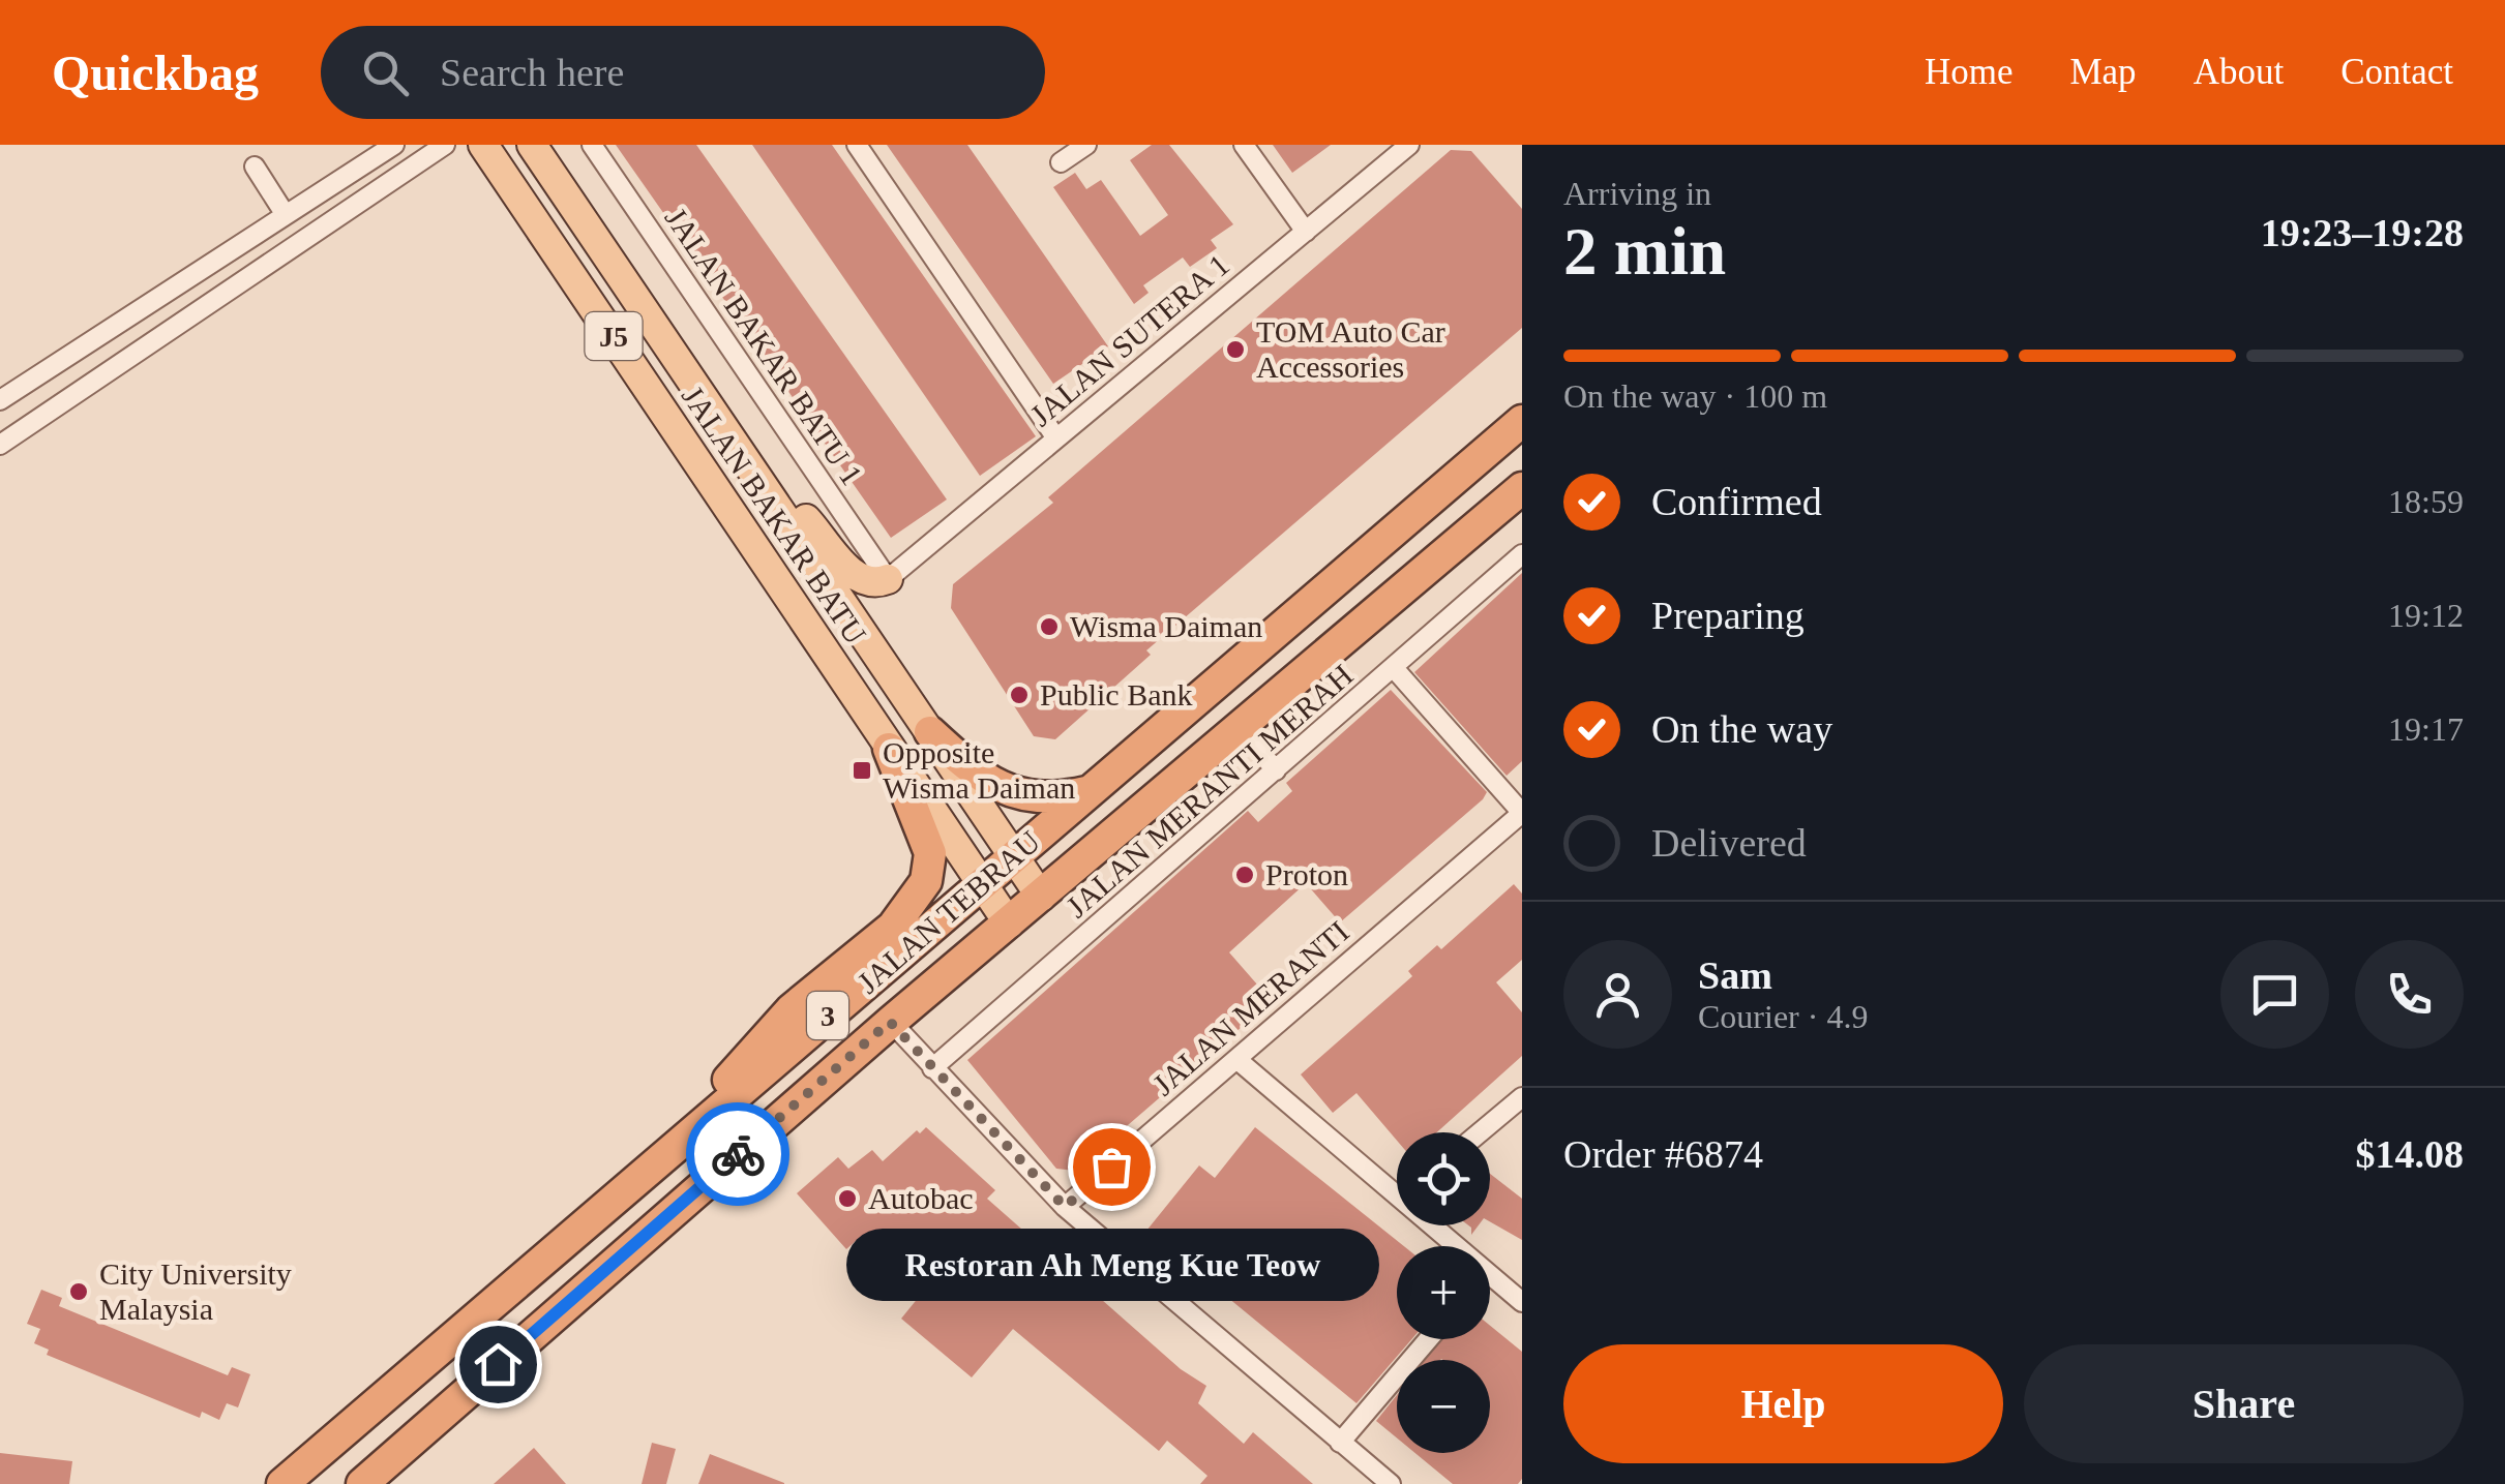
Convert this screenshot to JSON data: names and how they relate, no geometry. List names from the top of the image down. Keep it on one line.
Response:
{"streets":{"highway":["JALAN TEBRAU","3"],"main road":["J5","JALAN BAKAR BATU"],"street":["JALAN SUTERA 1","JALAN BAKAR BATU 1","JALAN MERANTI MERAH","JALAN MERANTI"]},"crossings":[["JALAN SUTERA 1","JALAN BAKAR BATU 1"],["JALAN BAKAR BATU","JALAN TEBRAU"]],"places":{"other":["TOM Auto Car Accessories","Wisma Daiman","Public Bank","Proton","Restoran Ah Meng Kue Teow","Autobac","City University Malaysia"],"transit":["Opposite Wisma Daiman"]},"page":{"header":"Quickbag","search":"Search here","nav":["Home","Map","About","Contact"],"heading":["2 min","Arriving in","19:23–19:28"],"panel":["Sam","Courier · 4.9","Order #6874","$14.08"],"bar":"On the way · 100 m","list":[["Confirmed","18:59"],["Preparing","19:12"],["On the way","19:17"],"Delivered"],"map_buttons":["+","−"],"bubble":"Restoran Ah Meng Kue Teow","buttons":["Help","Share"]}}
